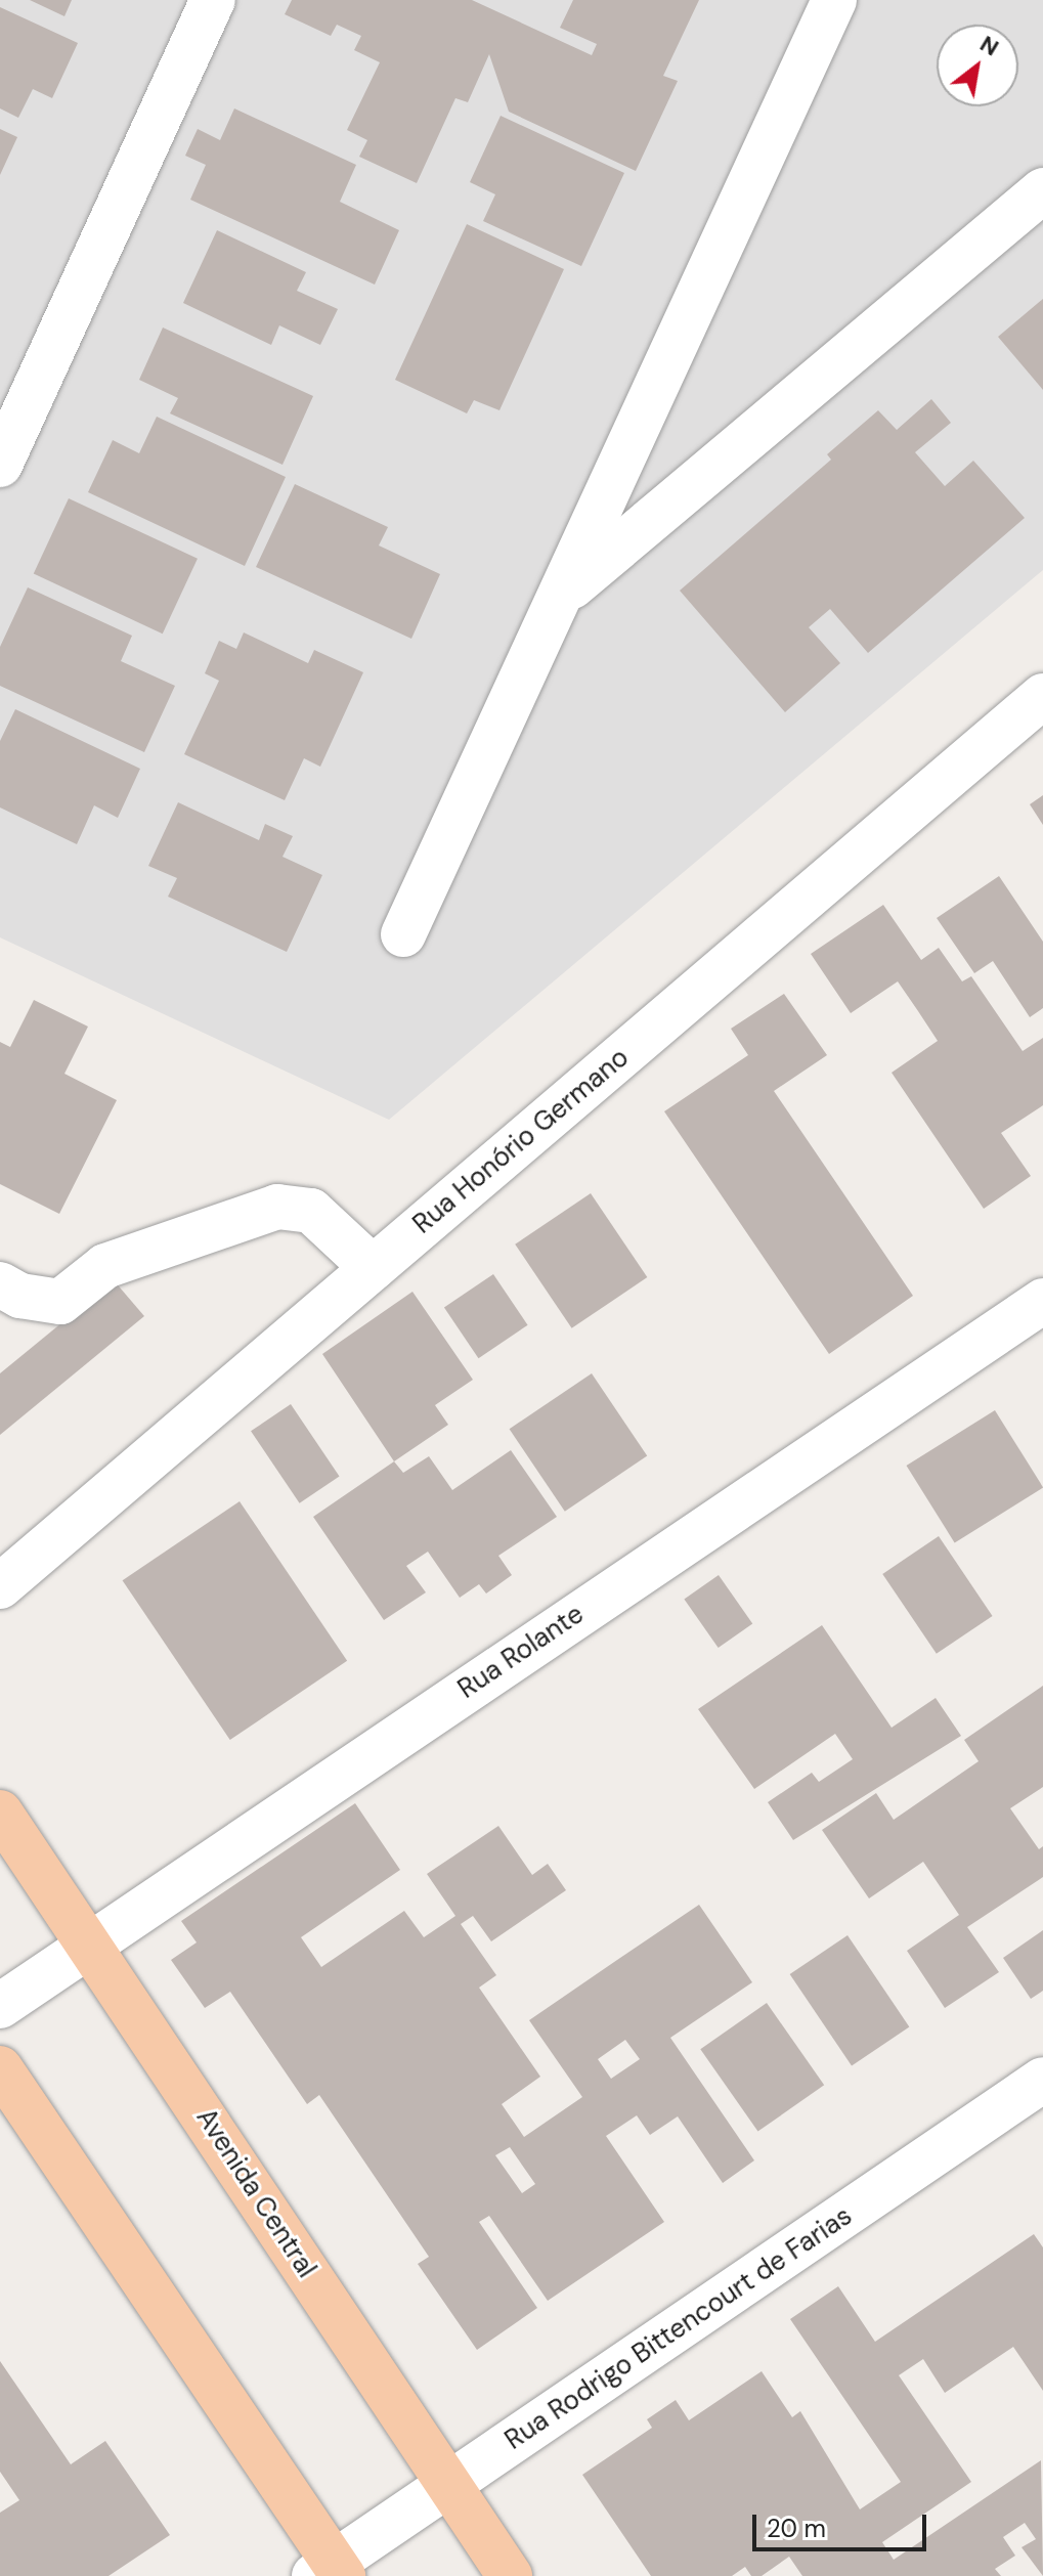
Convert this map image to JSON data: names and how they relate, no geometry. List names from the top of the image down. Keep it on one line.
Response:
{"streets":{"main road":["Avenida Central"],"street":["Rua Honório Germano","Rua Rolante","Rua Rodrigo Bittencourt de Farias"]},"crossings":[["Rua Rolante","Avenida Central"],["Avenida Central","Rua Rodrigo Bittencourt de Farias"]],"scale_bar":"20 m","north":"top right"}
